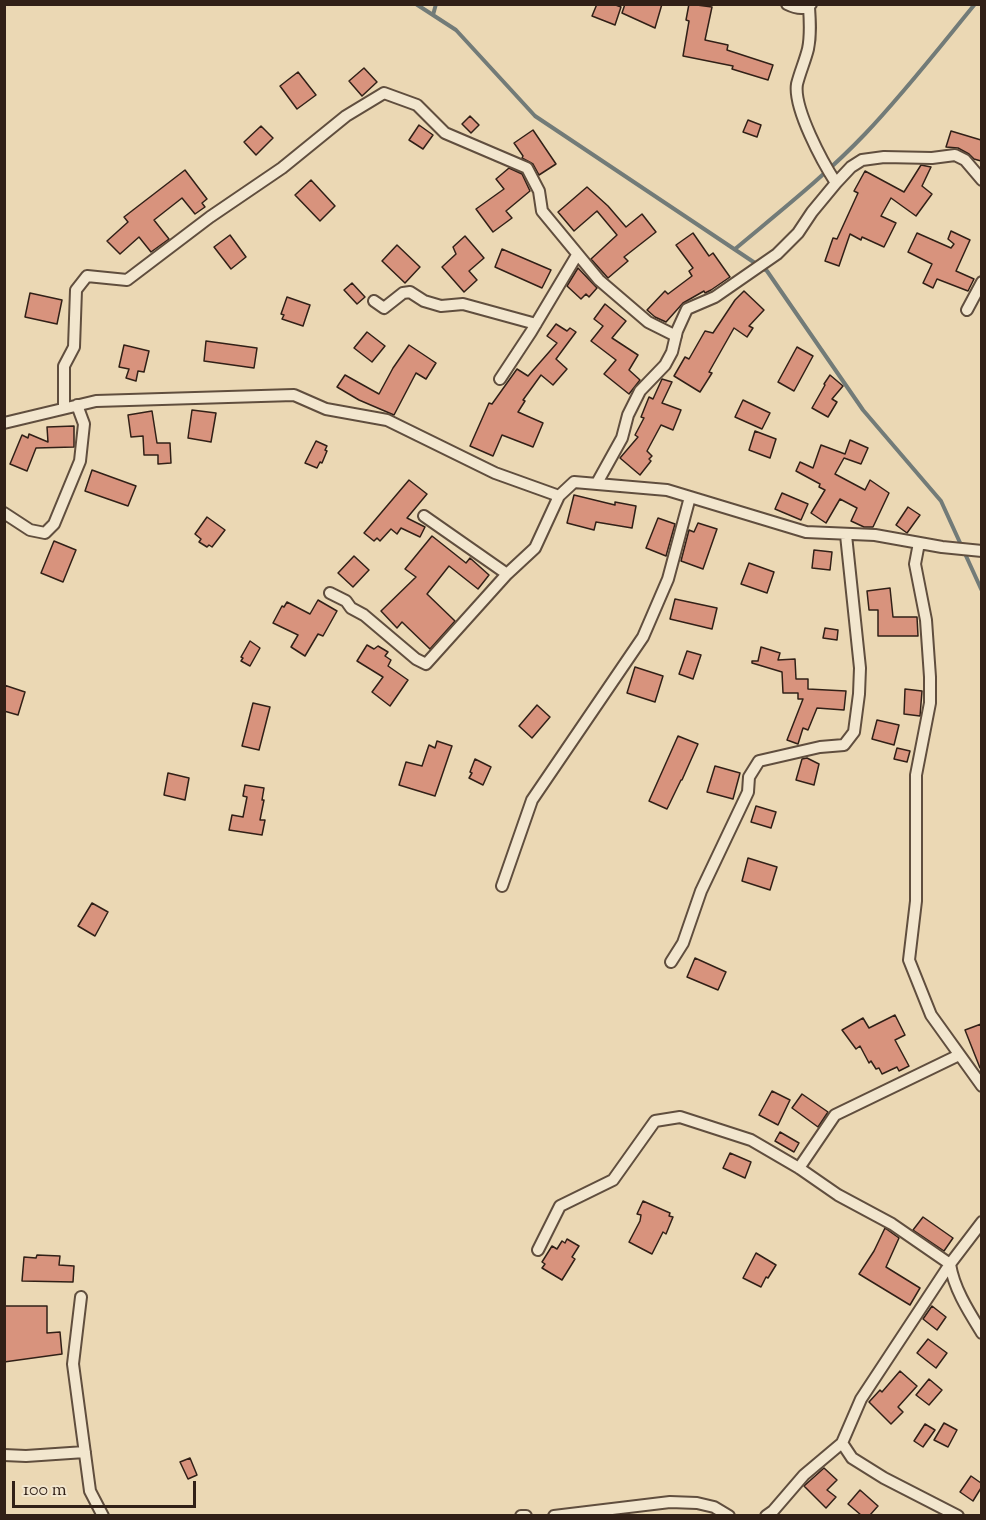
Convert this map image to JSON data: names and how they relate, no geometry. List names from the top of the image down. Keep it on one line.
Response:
{"scale_bar":"100 m"}
